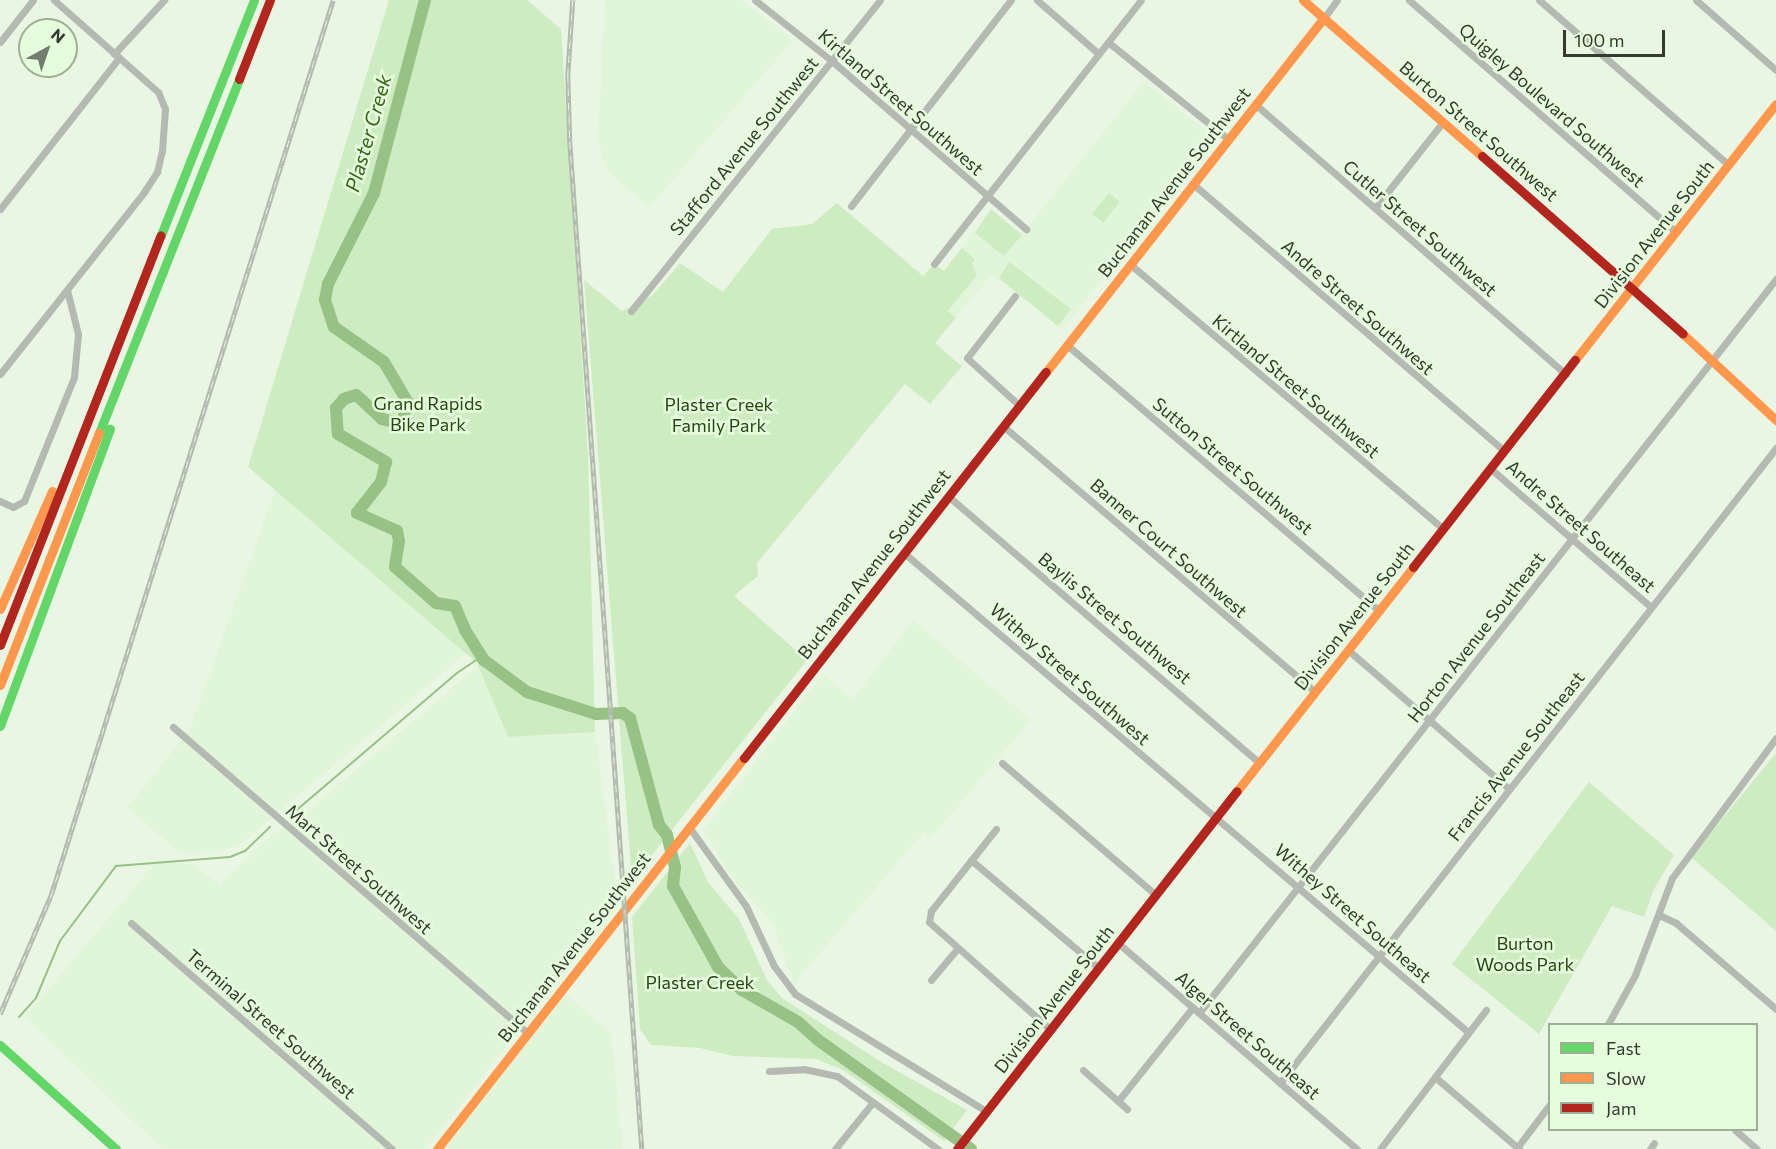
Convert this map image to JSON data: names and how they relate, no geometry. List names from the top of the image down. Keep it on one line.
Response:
{"streets":{"main road":["Burton Street Southwest","Buchanan Avenue Southwest","Division Avenue South"],"street":["Kirtland Street Southwest","Quigley Boulevard Southwest","Stafford Avenue Southwest","Cutler Street Southwest","Andre Street Southwest","Sutton Street Southwest","Andre Street Southeast","Banner Court Southwest","Baylis Street Southwest","Horton Avenue Southeast","Withey Street Southwest","Francis Avenue Southeast","Mart Street Southwest","Withey Street Southeast","Terminal Street Southwest","Alger Street Southeast"]},"crossings":[["Kirtland Street Southwest","Stafford Avenue Southwest"],["Kirtland Street Southwest","Buchanan Avenue Southwest"],["Kirtland Street Southwest","Division Avenue South"],["Quigley Boulevard Southwest","Division Avenue South"],["Burton Street Southwest","Buchanan Avenue Southwest"],["Burton Street Southwest","Division Avenue South"],["Burton Street Southwest","Horton Avenue Southeast"],["Buchanan Avenue Southwest","Cutler Street Southwest"],["Buchanan Avenue Southwest","Andre Street Southwest"],["Buchanan Avenue Southwest","Sutton Street Southwest"],["Buchanan Avenue Southwest","Banner Court Southwest"],["Buchanan Avenue Southwest","Baylis Street Southwest"],["Buchanan Avenue Southwest","Withey Street Southwest"],["Buchanan Avenue Southwest","Mart Street Southwest"],["Cutler Street Southwest","Division Avenue South"],["Division Avenue South","Andre Street Southwest"],["Division Avenue South","Sutton Street Southwest"],["Division Avenue South","Andre Street Southeast"],["Division Avenue South","Banner Court Southwest"],["Division Avenue South","Baylis Street Southwest"],["Division Avenue South","Withey Street Southwest"],["Division Avenue South","Withey Street Southeast"],["Division Avenue South","Alger Street Southeast"],["Andre Street Southeast","Horton Avenue Southeast"],["Andre Street Southeast","Francis Avenue Southeast"],["Horton Avenue Southeast","Withey Street Southeast"],["Horton Avenue Southeast","Alger Street Southeast"],["Withey Street Southwest","Withey Street Southeast"],["Francis Avenue Southeast","Withey Street Southeast"],["Francis Avenue Southeast","Alger Street Southeast"]],"water":["Plaster Creek"],"parks":["Grand Rapids Bike Park","Plaster Creek Family Park","Burton Woods Park","Plaster Creek"],"legend":["Fast","Slow","Jam"],"scale_bar":"100 m","north":"top right"}
